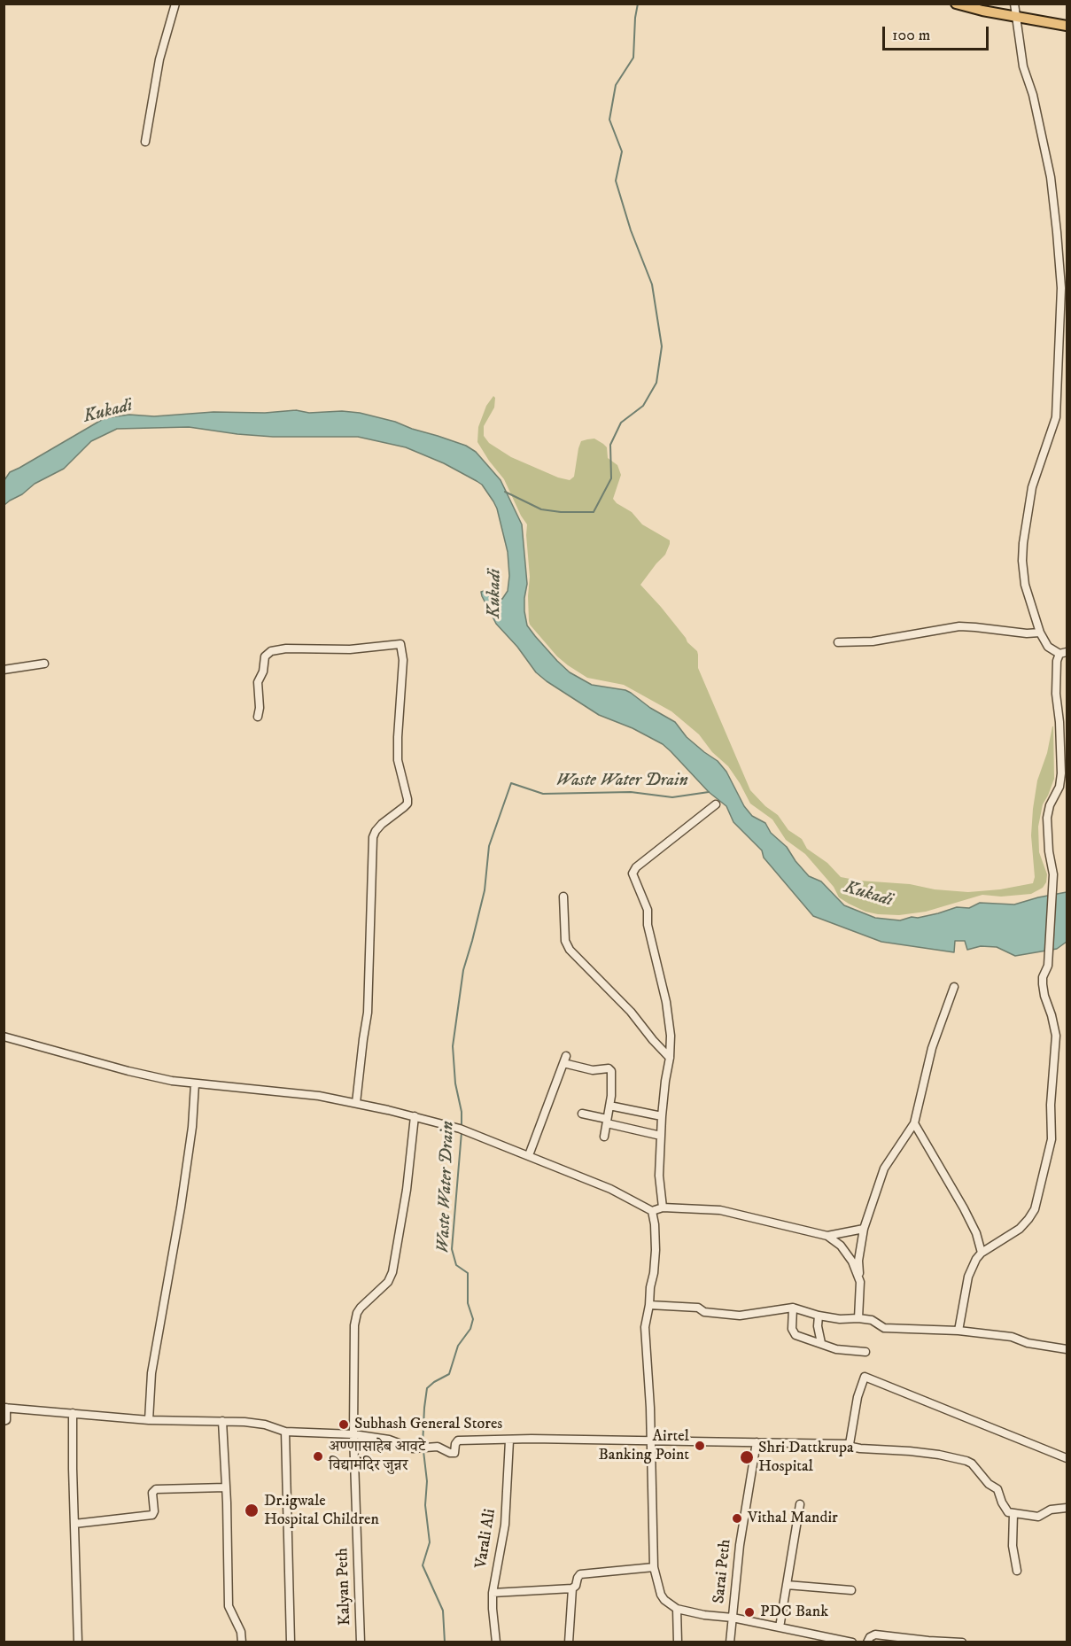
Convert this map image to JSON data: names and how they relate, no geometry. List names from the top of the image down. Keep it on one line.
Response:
{"streets":{"street":["Varali Ali","Sarai Peth","Kalyan Peth"]},"water":["Kukadi","Waste Water Drain"],"places":["Subhash General Stores","Airtel Banking Point","अण्णासाहेब आवटे विद्यामंदिर जुन्नर","Shri Dattkrupa Hospital","Dr.igwale Hospital Children","Vithal Mandir","PDC Bank"],"scale_bar":"100 m"}
